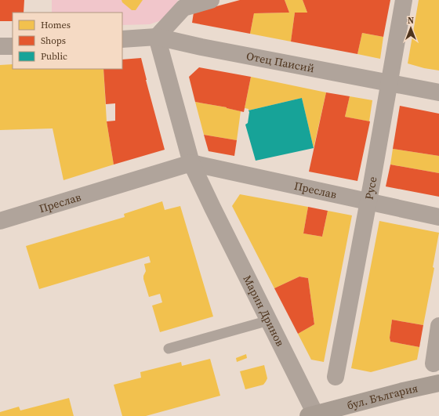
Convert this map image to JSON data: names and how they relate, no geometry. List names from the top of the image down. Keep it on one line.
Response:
{"streets":{"main road":["бул. България"],"street":["Отец Паисий","Русе","Преслав","Марин Дринов"]},"crossings":[["Отец Паисий","Русе"],["Русе","Преслав"],["Преслав","Марин Дринов"],["Марин Дринов","бул. България"]],"legend":["Homes","Shops","Public"],"north":"top"}
